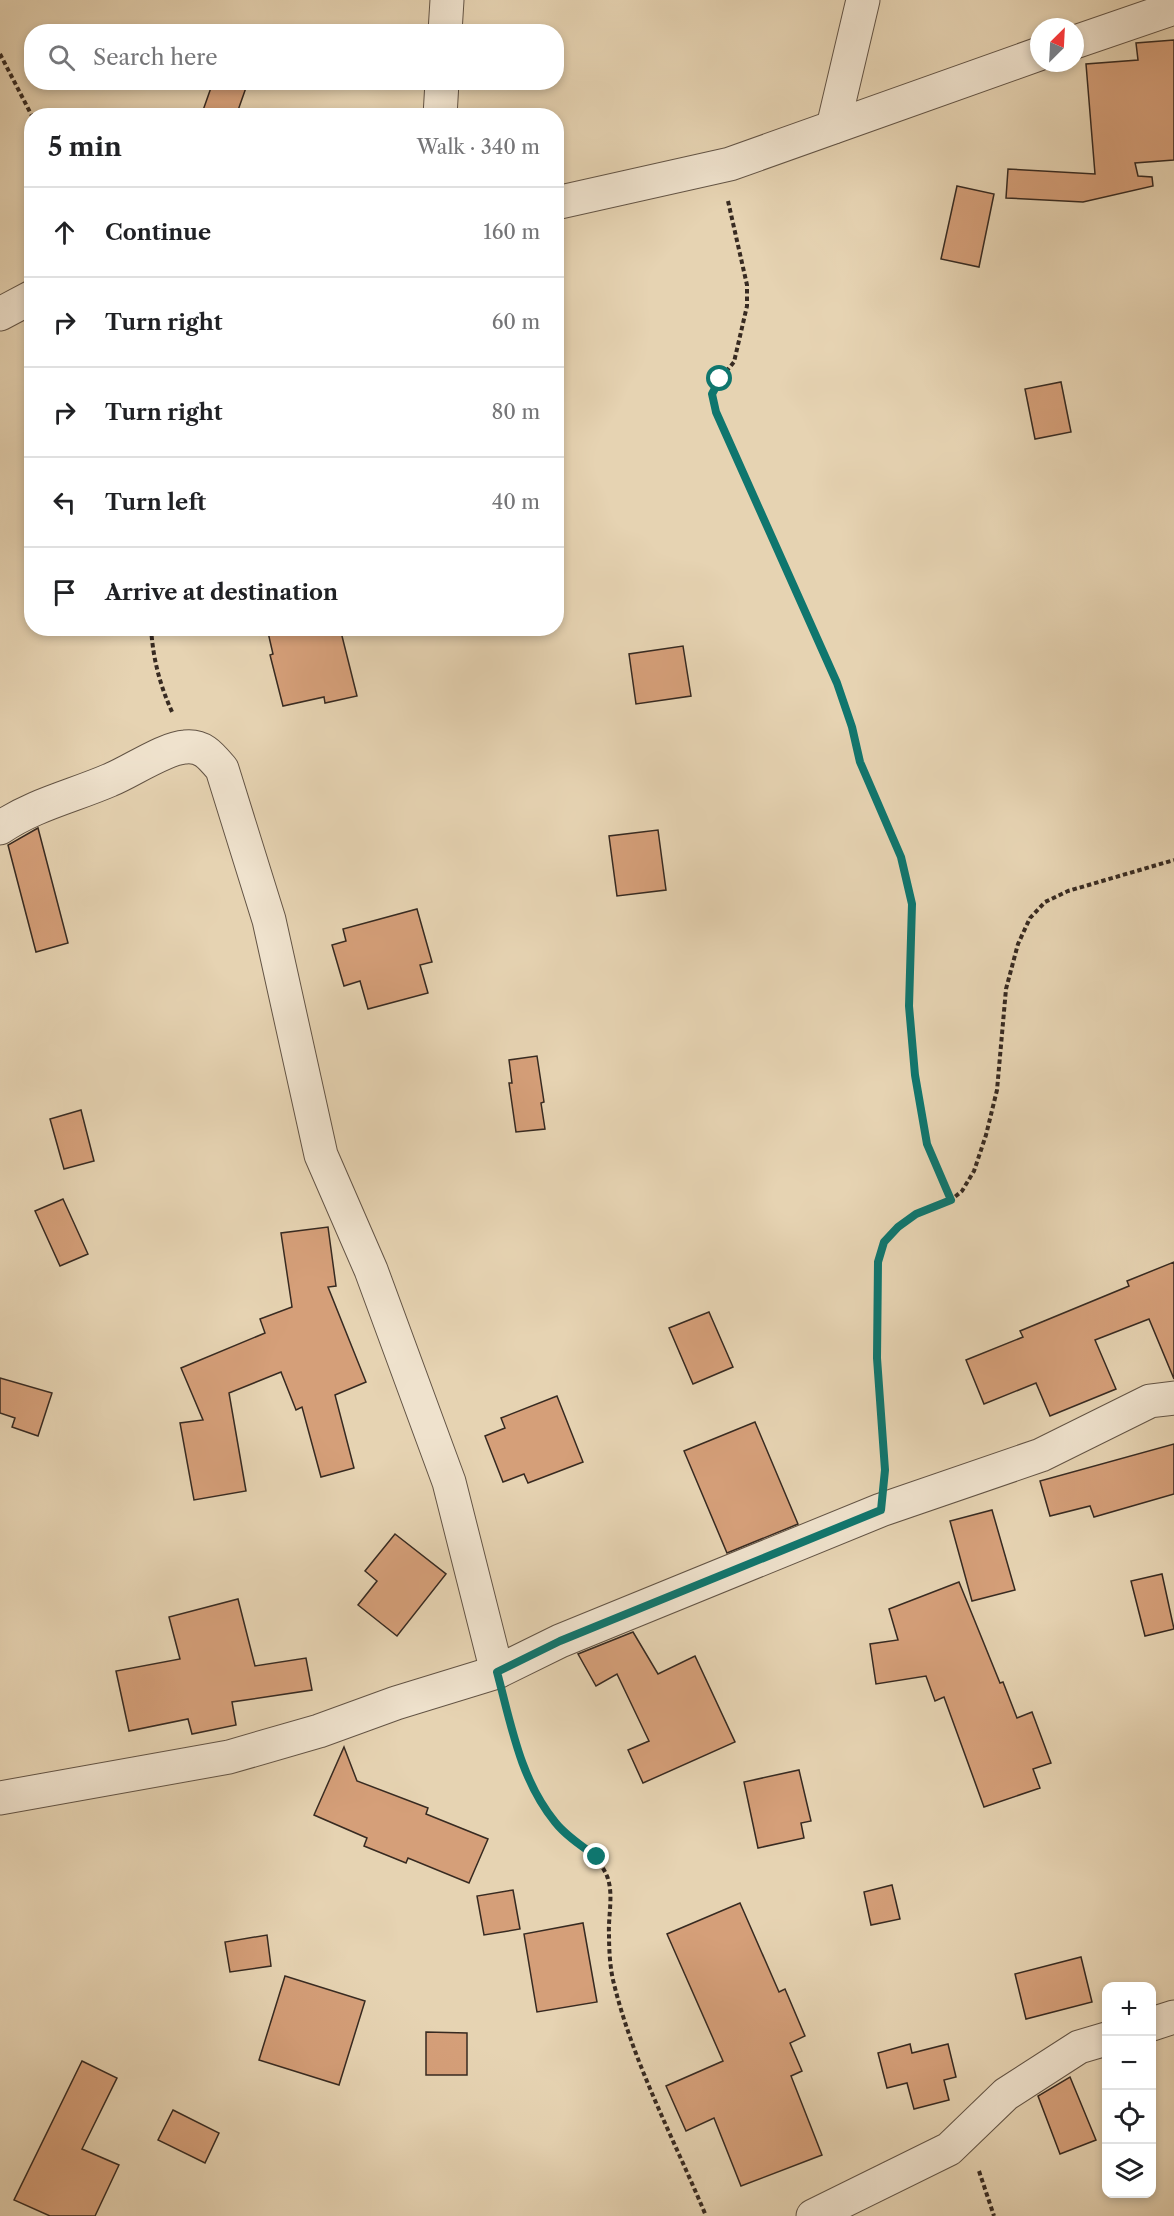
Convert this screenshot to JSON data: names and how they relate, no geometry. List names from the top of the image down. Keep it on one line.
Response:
{"north":"top right","page":{"search":"Search here","heading":["5 min","Walk · 340 m"],"list":[["Continue","160 m"],["Turn right","60 m"],["Turn right","80 m"],["Turn left","40 m"],"Arrive at destination"],"map_buttons":["+","−"]}}
